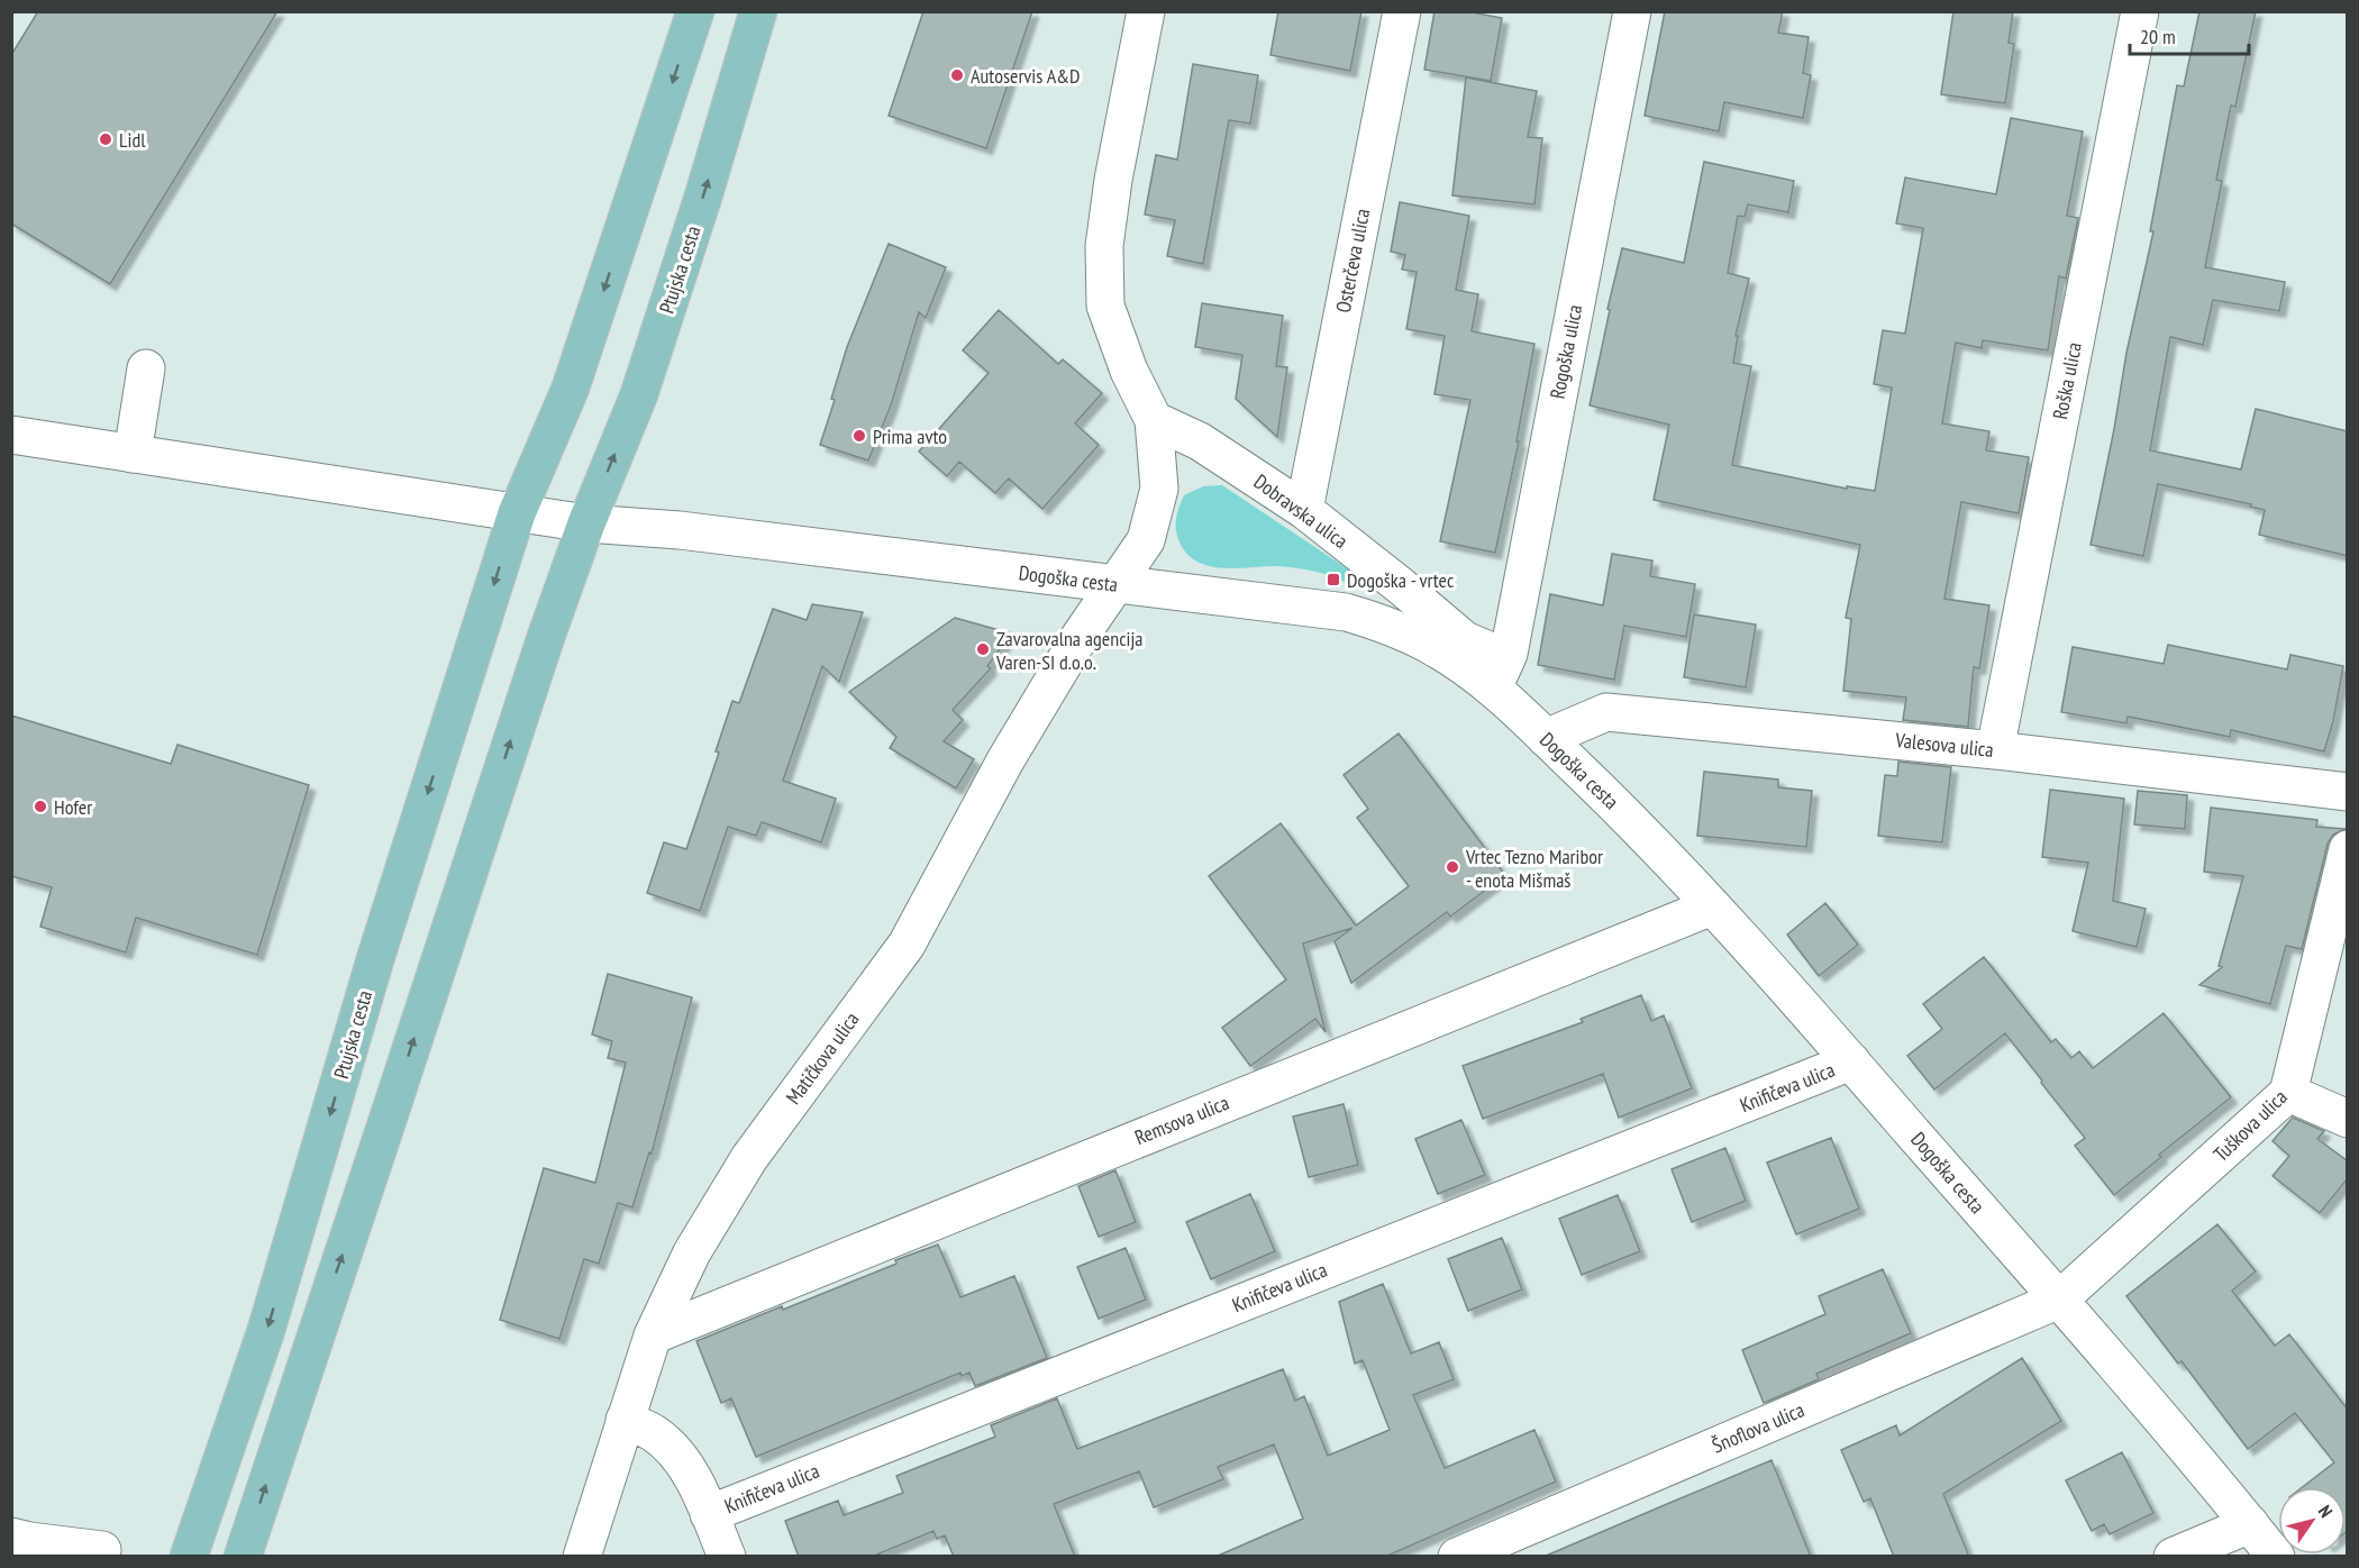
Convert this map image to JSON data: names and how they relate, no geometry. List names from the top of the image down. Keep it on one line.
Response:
{"streets":{"main road":["Ptujska cesta"],"street":["Osterčeva ulica","Rogoška ulica","Roška ulica","Dobravska ulica","Dogoška cesta","Valesova ulica","Matičkova ulica","Knifičeva ulica","Remsova ulica","Tuškova ulica","Šnoflova ulica"]},"crossings":[["Osterčeva ulica","Dobravska ulica"],["Ptujska cesta","Dogoška cesta"],["Rogoška ulica","Dobravska ulica"],["Rogoška ulica","Dogoška cesta"],["Roška ulica","Valesova ulica"],["Dogoška cesta","Valesova ulica"],["Dogoška cesta","Matičkova ulica"],["Dogoška cesta","Knifičeva ulica"],["Dogoška cesta","Remsova ulica"],["Dogoška cesta","Tuškova ulica"],["Dogoška cesta","Šnoflova ulica"],["Matičkova ulica","Remsova ulica"],["Tuškova ulica","Šnoflova ulica"]],"places":{"other":["Autoservis A&D","Lidl","Prima avto","Zavarovalna agencija Varen-SI d.o.o.","Hofer","Vrtec Tezno Maribor - enota Mišmaš"],"transit":["Dogoška - vrtec"]},"scale_bar":"20 m","north":"top right"}
